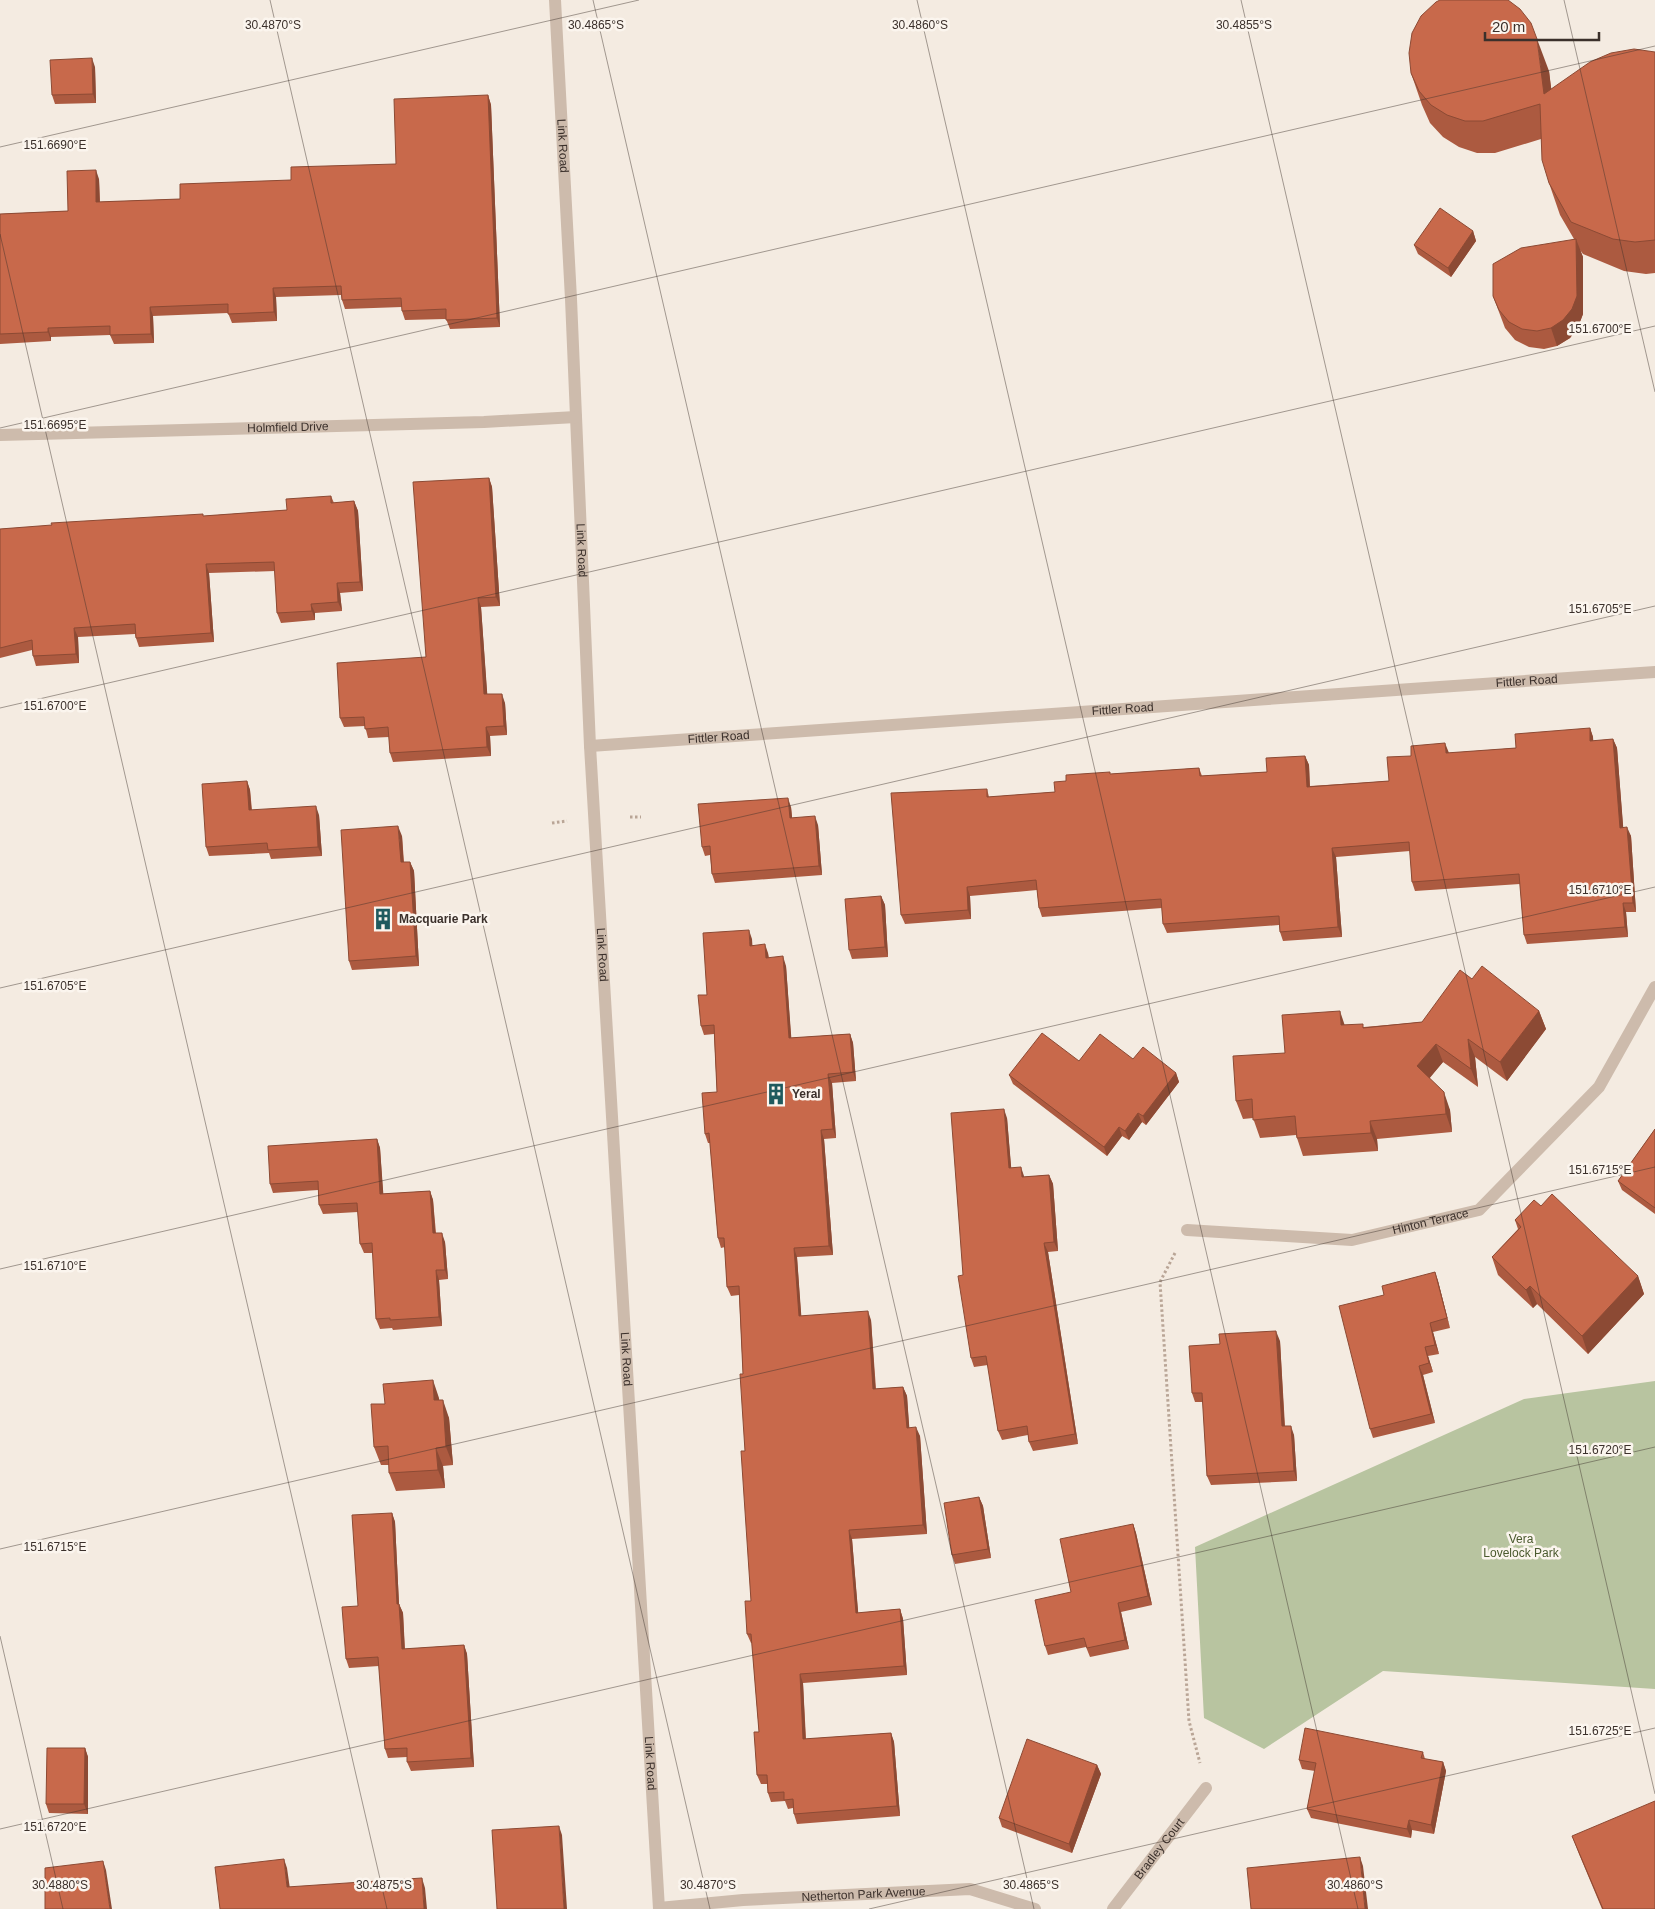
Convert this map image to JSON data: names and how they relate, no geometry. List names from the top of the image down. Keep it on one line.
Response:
{"streets":{"street":["Link Road","Holmfield Drive","Fittler Road","Hinton Terrace","Bradley Court","Netherton Park Avenue"]},"crossings":[["Link Road","Holmfield Drive"],["Link Road","Fittler Road"],["Link Road","Netherton Park Avenue"]],"parks":["Vera Lovelock Park"],"places":{"building":["Macquarie Park","Yeral"]},"scale_bar":"20 m","coordinates":["30.4870°S","30.4865°S","30.4860°S","30.4855°S","151.6690°E","151.6700°E","151.6695°E","151.6705°E","151.6710°E","151.6715°E","151.6720°E","151.6725°E","30.4880°S","30.4875°S"]}
